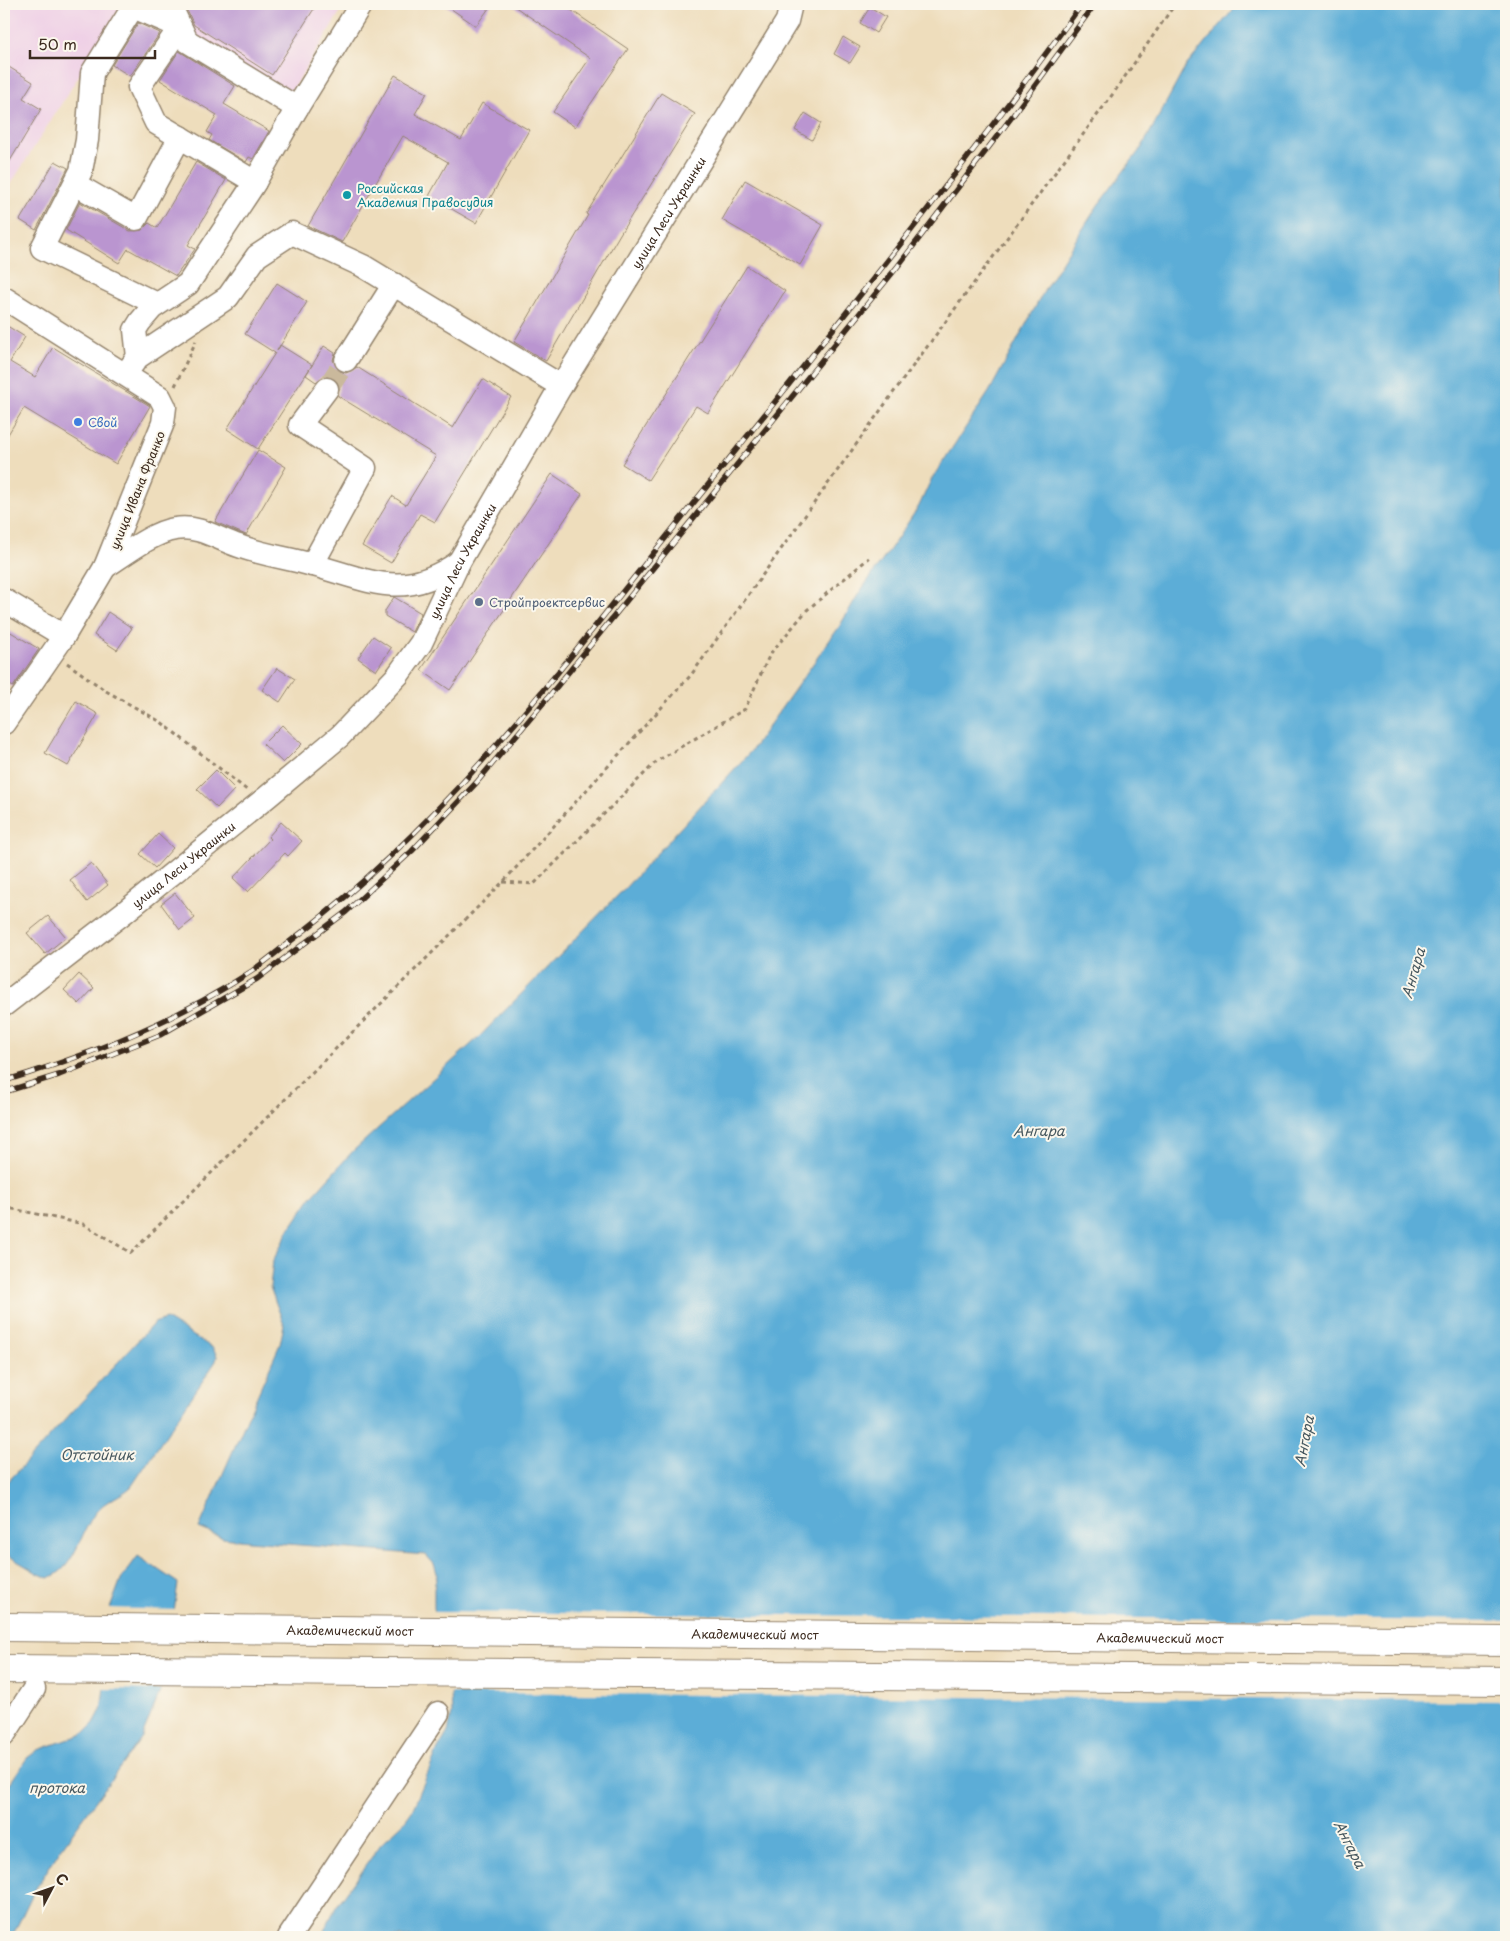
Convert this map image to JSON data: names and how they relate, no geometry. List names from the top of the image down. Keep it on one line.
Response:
{"streets":{"main road":["Академический мост"],"street":["улица Леси Украинки","улица Ивана Франко"]},"water":["Ангара","Отстойник","протока"],"places":["Российская Академия Правосудия","Свой","Стройпроектсервис"],"scale_bar":"50 m","north":"top right"}
